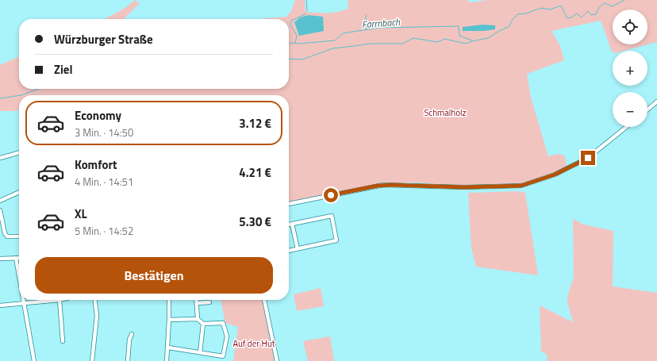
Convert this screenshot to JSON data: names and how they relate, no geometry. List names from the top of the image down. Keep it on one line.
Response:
{"water":["Farrnbach"],"parks":["Schmalholz","Auf der Hut"],"page":{"map_buttons":["+","−"],"banner":["Würzburger Straße","Ziel"],"list":[{"name":"Economy","note":"3 Min. · 14:50","value":"3.12 €"},{"name":"Komfort","note":"4 Min. · 14:51","value":"4.21 €"},{"name":"XL","note":"5 Min. · 14:52","value":"5.30 €"}],"buttons":"Bestätigen"}}
